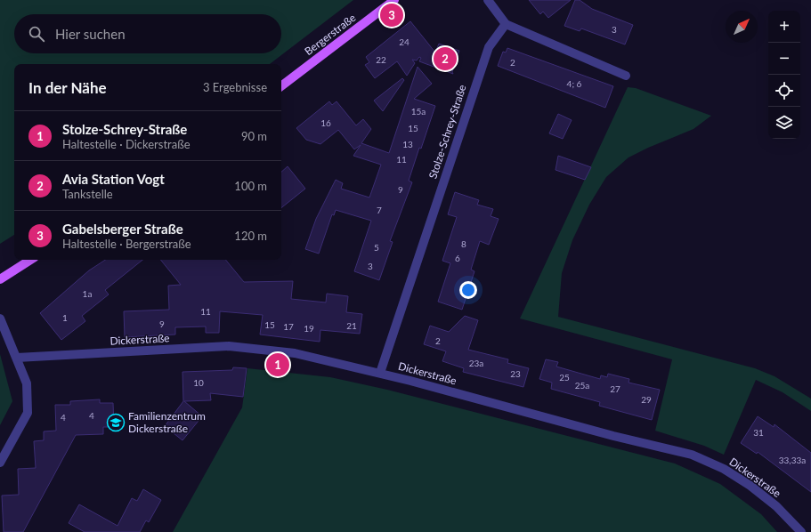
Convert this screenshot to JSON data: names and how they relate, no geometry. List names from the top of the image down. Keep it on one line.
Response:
{"streets":{"main road":["Bergerstraße"],"street":["Stolze-Schrey-Straße","Dickerstraße"]},"crossings":[["Stolze-Schrey-Straße","Dickerstraße"]],"places":{"school or university":["Familienzentrum Dickerstraße"]},"house_numbers":["3","24","22","2","4; 6","15a","16","15","13","11","9","7","8","5","6","3","1a","11","1","9","15","21","17","19","2","23a","23","25","10","25a","27","29","4","4","31","33,33a"],"north":"top right","page":{"pins":["3","2","1"],"map_buttons":["+","−"],"search":"Hier suchen","heading":["In der Nähe","3 Ergebnisse"],"list":[{"mark":"1","name":"Stolze-Schrey-Straße","note":"Haltestelle · Dickerstraße","value":"90 m"},{"mark":"2","name":"Avia Station Vogt","note":"Tankstelle","value":"100 m"},{"mark":"3","name":"Gabelsberger Straße","note":"Haltestelle · Bergerstraße","value":"120 m"}]}}
